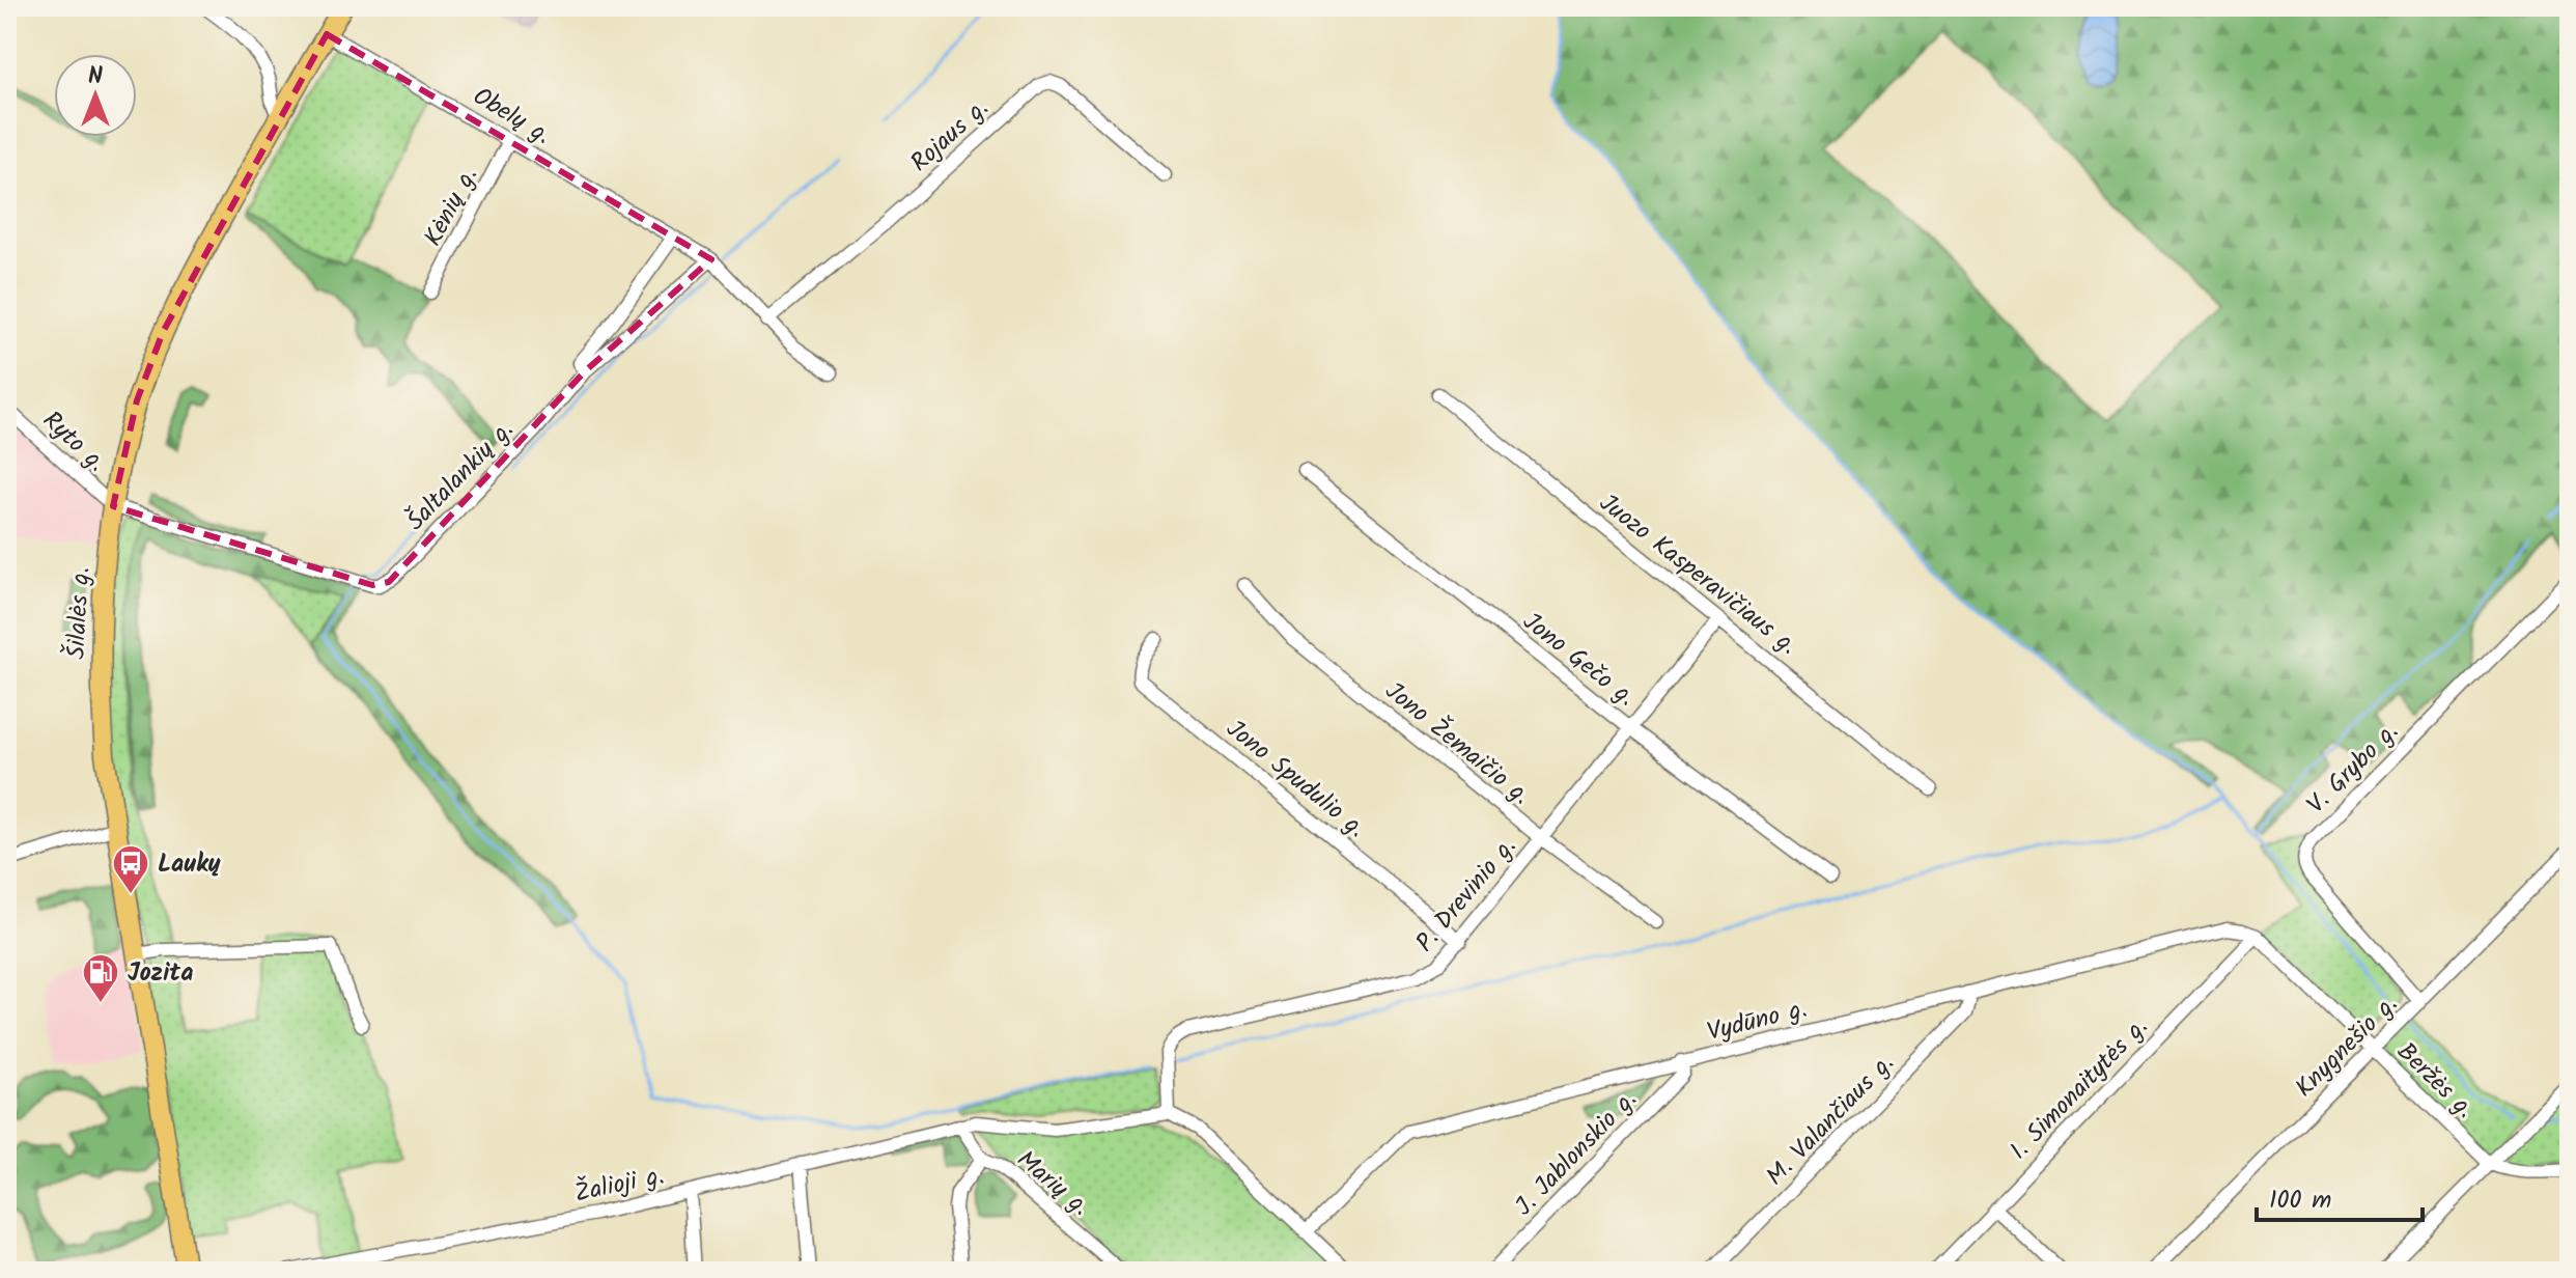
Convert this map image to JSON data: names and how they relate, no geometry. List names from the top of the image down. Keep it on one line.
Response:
{"streets":{"main road":["Šilalės g."],"street":["Obelų g.","Rojaus g.","Kėnių g.","Ryto g.","Šaltalankių g.","Juozo Kasperavičiaus g.","Jono Gečo g.","Jono Žemaičio g.","V. Grybo g.","Jono Spudulio g.","P. Drevinio g.","Vydūno g.","Knygnešio g.","Beržės g.","I. Simonaitytės g.","M. Valančiaus g.","J. Jablonskio g.","Marių g.","Žalioji g."]},"crossings":[["Obelų g.","Kėnių g."],["Obelų g.","Šaltalankių g."],["Obelų g.","Šilalės g."],["Ryto g.","Šaltalankių g."],["Ryto g.","Šilalės g."],["Šaltalankių g.","Šilalės g."],["Juozo Kasperavičiaus g.","P. Drevinio g."],["Jono Gečo g.","P. Drevinio g."],["Jono Žemaičio g.","P. Drevinio g."],["V. Grybo g.","Knygnešio g."],["Jono Spudulio g.","P. Drevinio g."],["P. Drevinio g.","Žalioji g."],["Vydūno g.","Beržės g."],["Vydūno g.","I. Simonaitytės g."],["Vydūno g.","M. Valančiaus g."],["Vydūno g.","J. Jablonskio g."],["Knygnešio g.","Beržės g."],["Beržės g.","I. Simonaitytės g."],["Marių g.","Žalioji g."]],"places":{"bus stop":["Laukų"],"fuel station":["Jozita"]},"scale_bar":"100 m","north":"top"}
